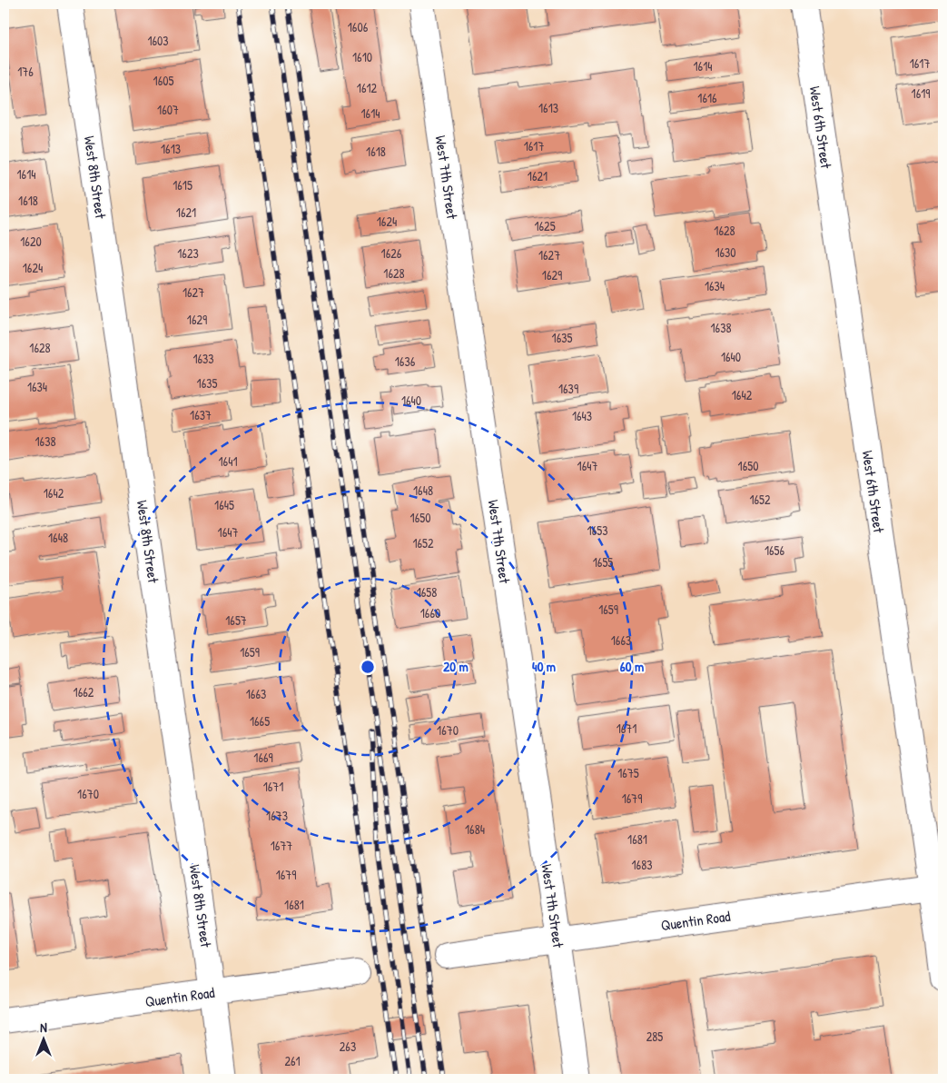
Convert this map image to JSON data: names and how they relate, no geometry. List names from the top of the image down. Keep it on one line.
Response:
{"streets":{"street":["West 6th Street","West 8th Street","West 7th Street","Quentin Road"]},"crossings":[["West 6th Street","Quentin Road"],["West 8th Street","Quentin Road"],["West 7th Street","Quentin Road"]],"house_numbers":["1606","1603","1610","1617","1614","176","1605","1612","1619","1616","1613","1607","1614","1617","1613","1618","1614","1621","1615","1618","1621","1624","1625","1628","1620","1630","1623","1626","1627","1624","1628","1629","1634","1627","1629","1638","1635","1628","1640","1633","1636","1635","1634","1639","1642","1640","1637","1643","1638","1641","1647","1650","1648","1642","1652","1645","1650","1653","1647","1648","1652","1656","1655","1658","1659","1660","1657","1663","1659","1662","1663","1665","1671","1670","1669","1675","1671","1670","1679","1673","1684","1681","1677","1683","1679","1681","285","263","261"],"north":"top","rings":["20 m","40 m","60 m"]}
